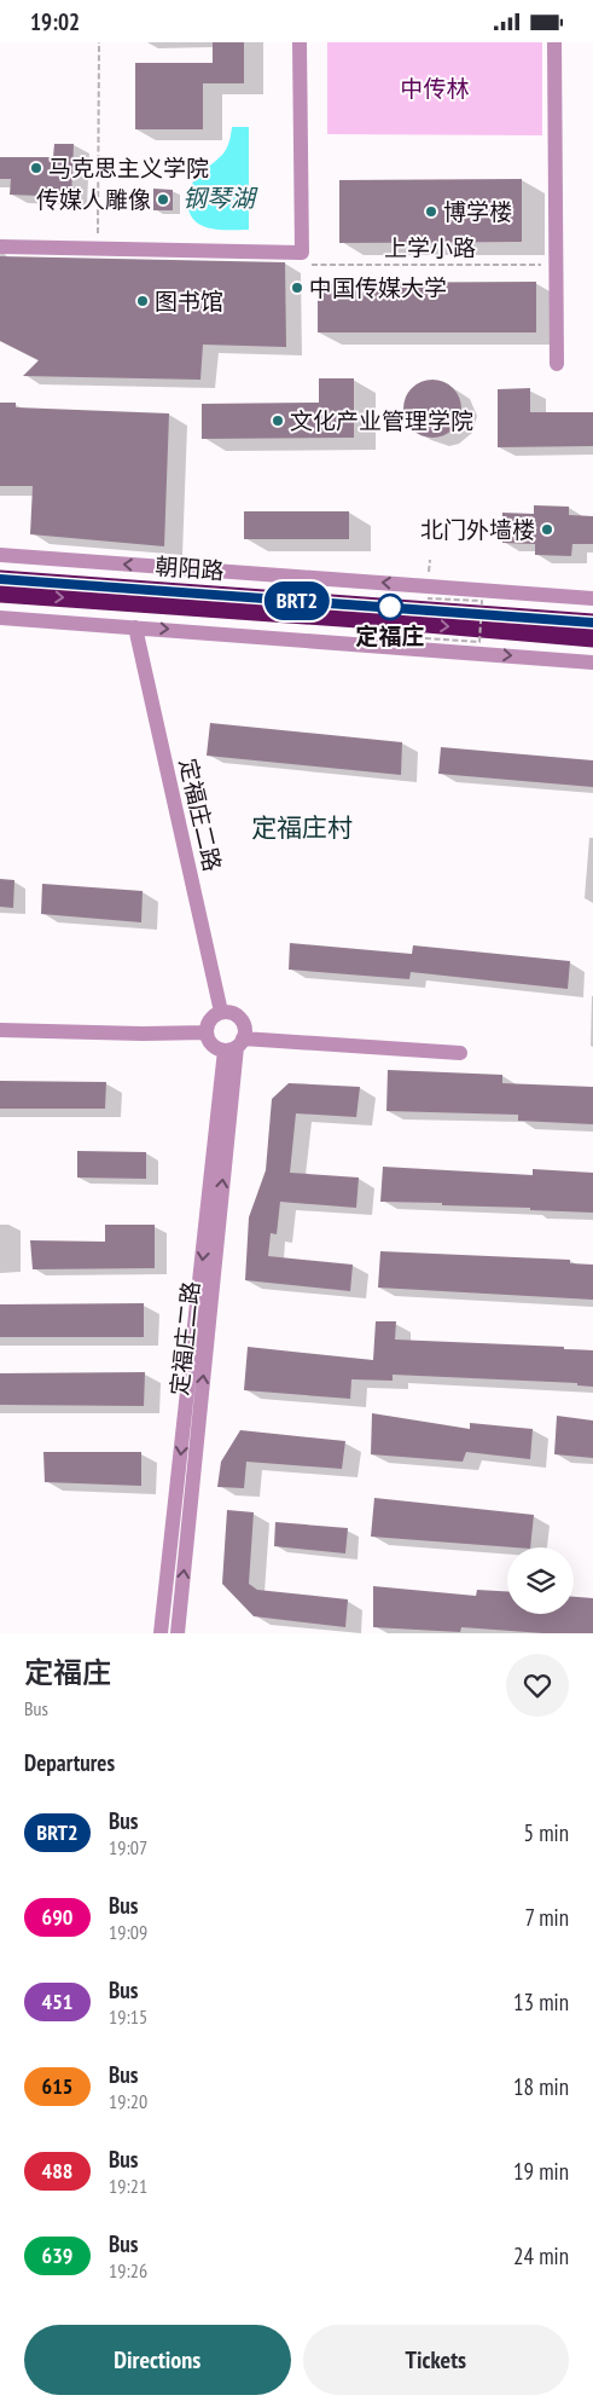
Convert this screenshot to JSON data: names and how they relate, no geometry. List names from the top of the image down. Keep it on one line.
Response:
{"streets":{"highway":["朝阳路"],"street":["定福庄二路"],"path":["上学小路"]},"districts":["定福庄村"],"water":["钢琴湖"],"parks":["中传林"],"places":["马克思主义学院","传媒人雕像","博学楼","中国传媒大学","图书馆","文化产业管理学院","北门外墙楼","定福庄"],"lines":["bus line BRT2"],"page":{"status":"19:02","on_map":"BRT2","heading":[["定福庄","Bus"],"Departures"],"list":[{"mark":"BRT2","name":"Bus","note":"19:07","value":"5 min"},{"mark":"690","name":"Bus","note":"19:09","value":"7 min"},{"mark":"451","name":"Bus","note":"19:15","value":"13 min"},{"mark":"615","name":"Bus","note":"19:20","value":"18 min"},{"mark":"488","name":"Bus","note":"19:21","value":"19 min"},{"mark":"639","name":"Bus","note":"19:26","value":"24 min"}],"buttons":["Directions","Tickets"]}}
